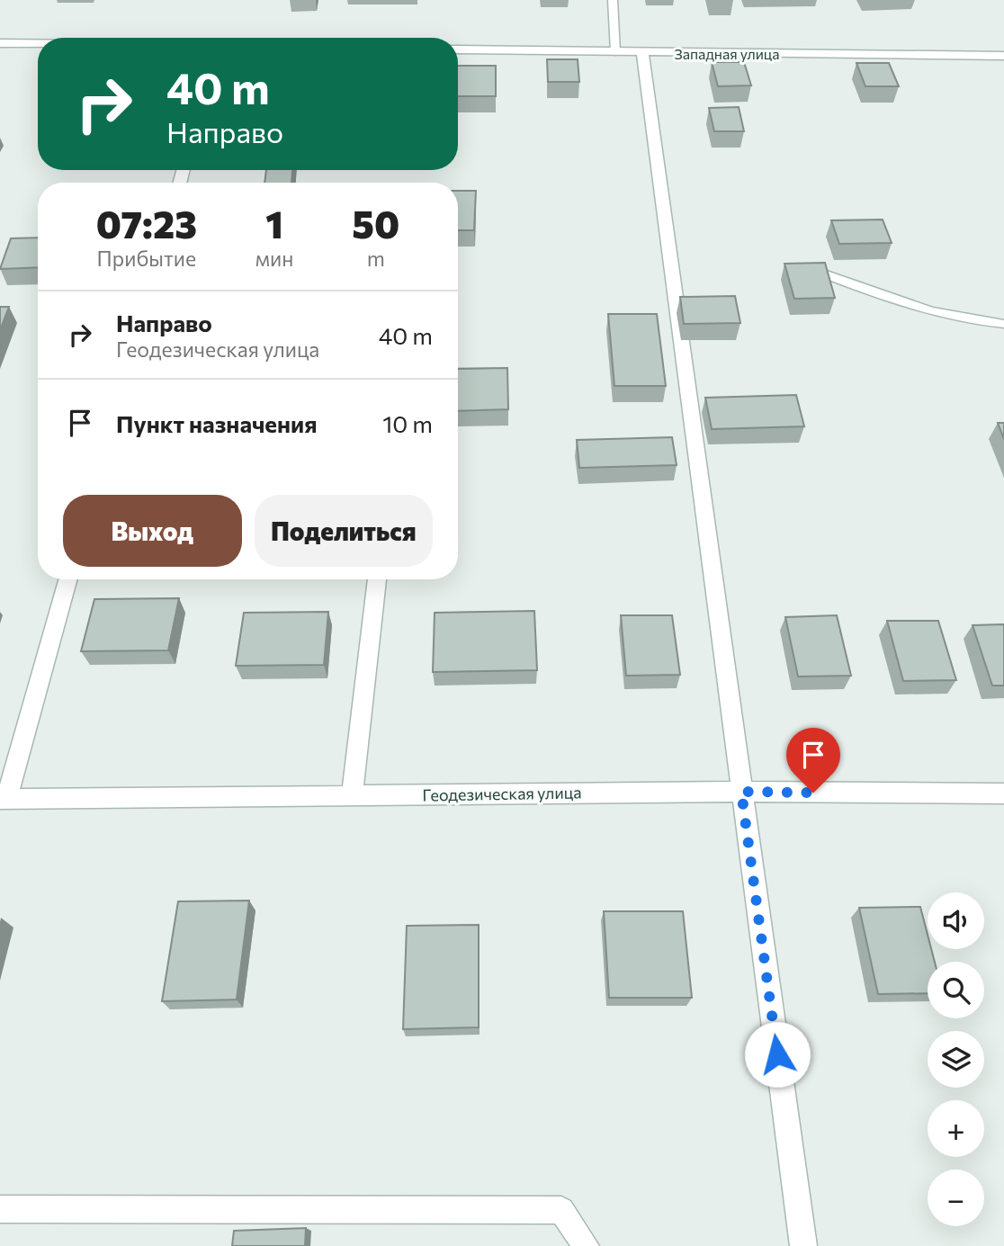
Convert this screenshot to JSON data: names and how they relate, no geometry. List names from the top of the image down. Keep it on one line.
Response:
{"streets":{"street":["Западная улица","Геодезическая улица"]},"page":{"turn":["40 m","Направо"],"eta":["07:23","Прибытие","1","мин","50","m"],"list":[{"name":"Направо","note":"Геодезическая улица","value":"40 m"},{"name":"Пункт назначения","value":"10 m"}],"buttons":["Выход","Поделиться"],"map_buttons":["+","−"]}}
